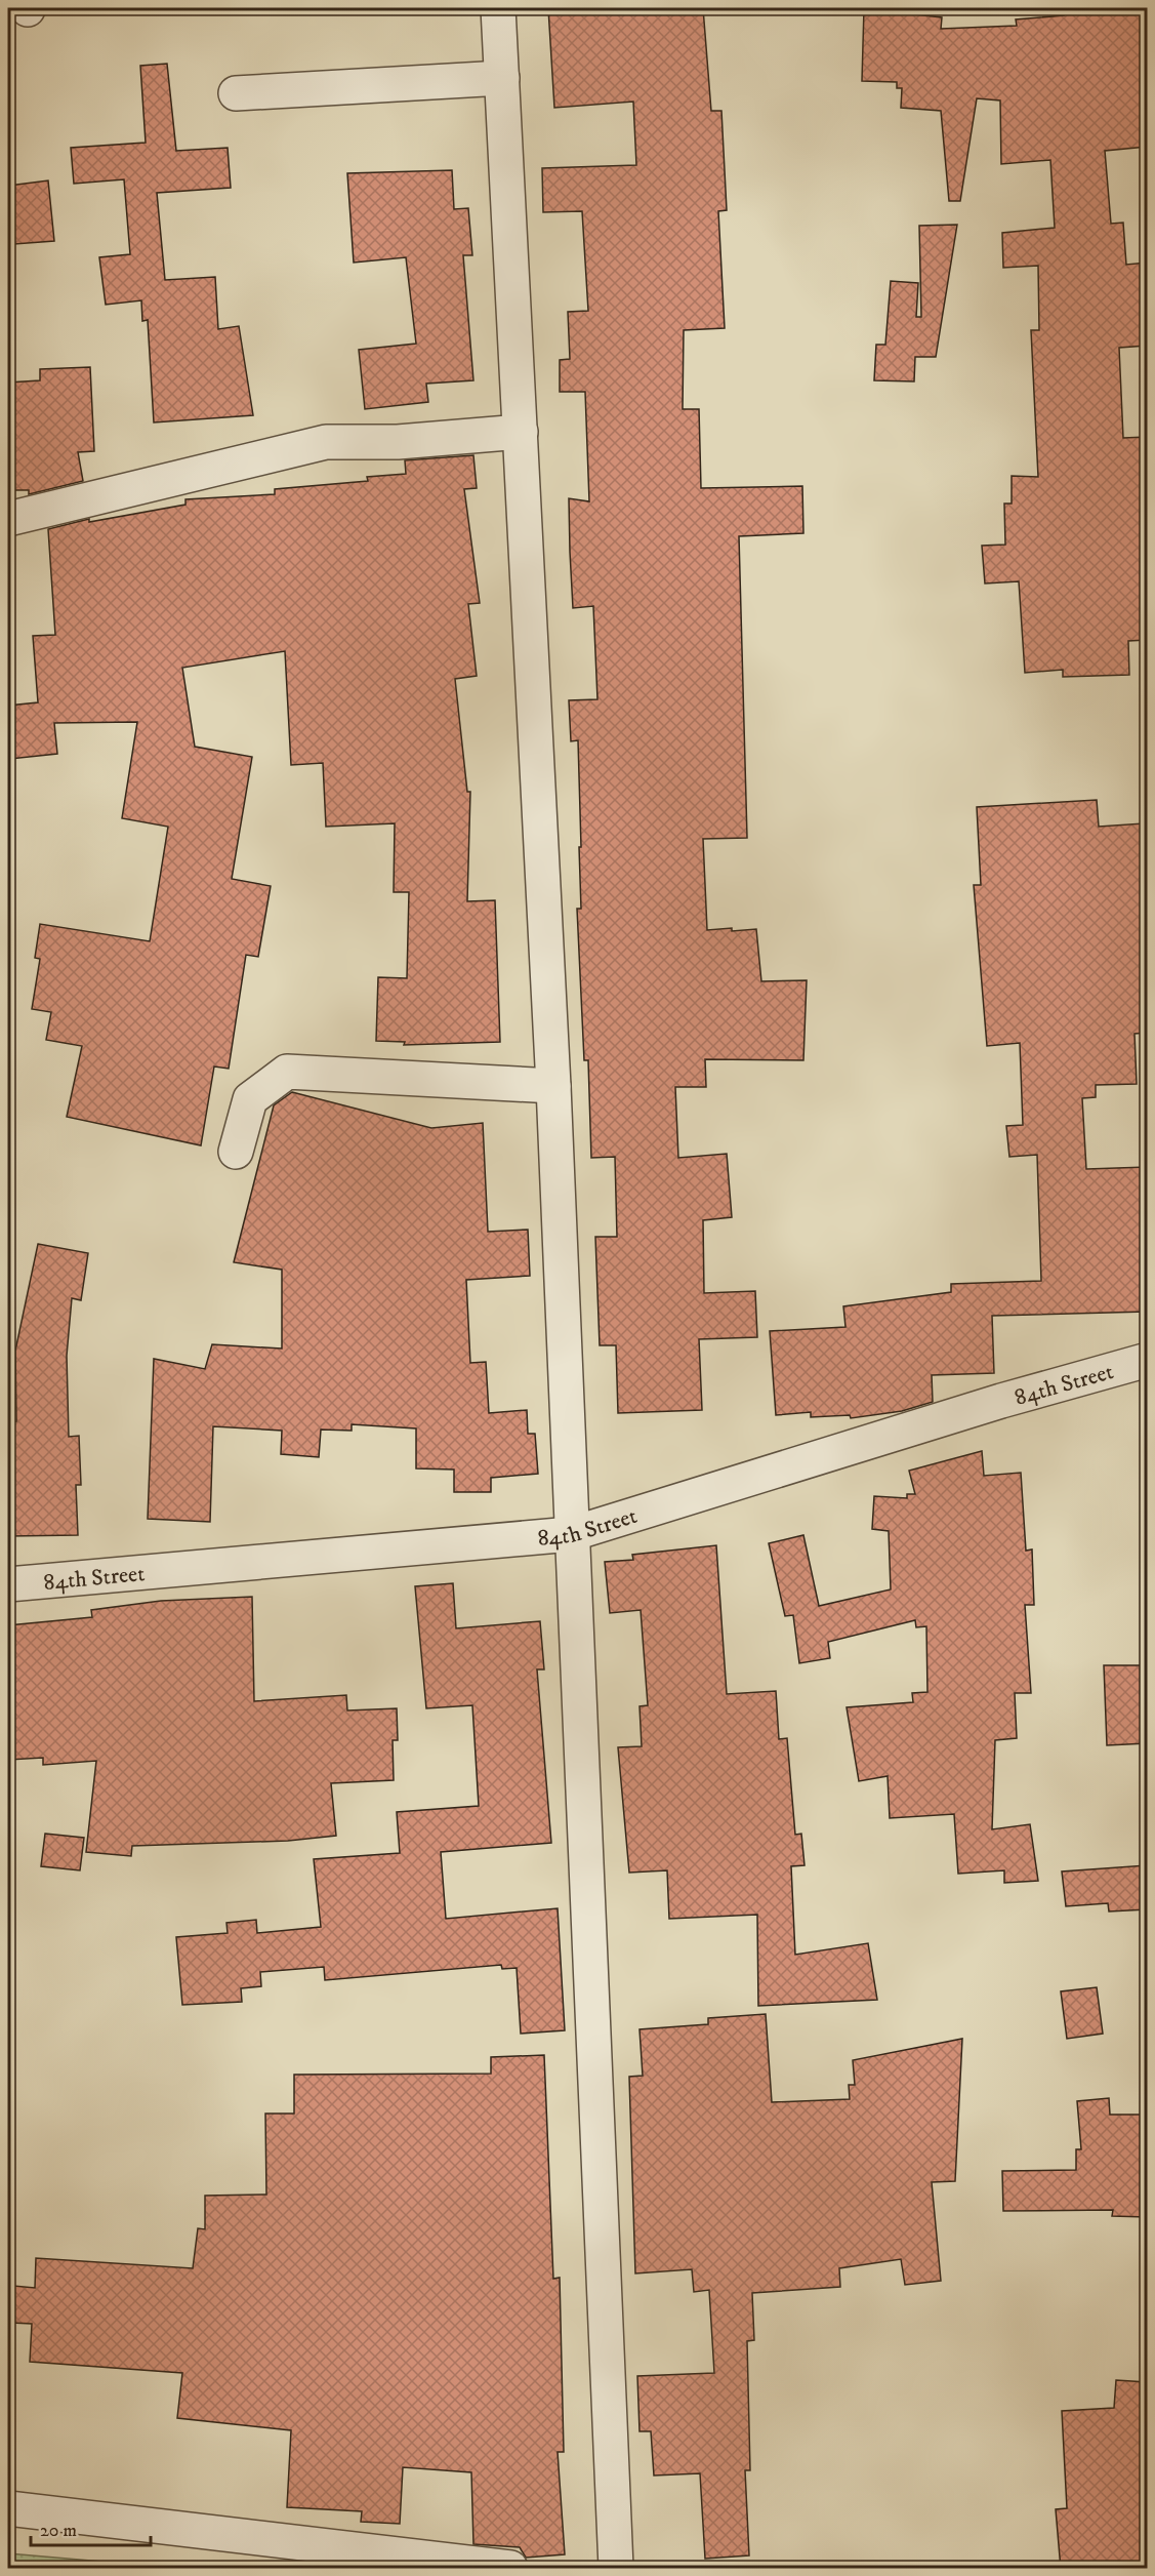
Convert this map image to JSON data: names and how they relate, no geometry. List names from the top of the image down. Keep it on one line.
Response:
{"streets":{"street":["84th Street"]},"scale_bar":"20 m"}
